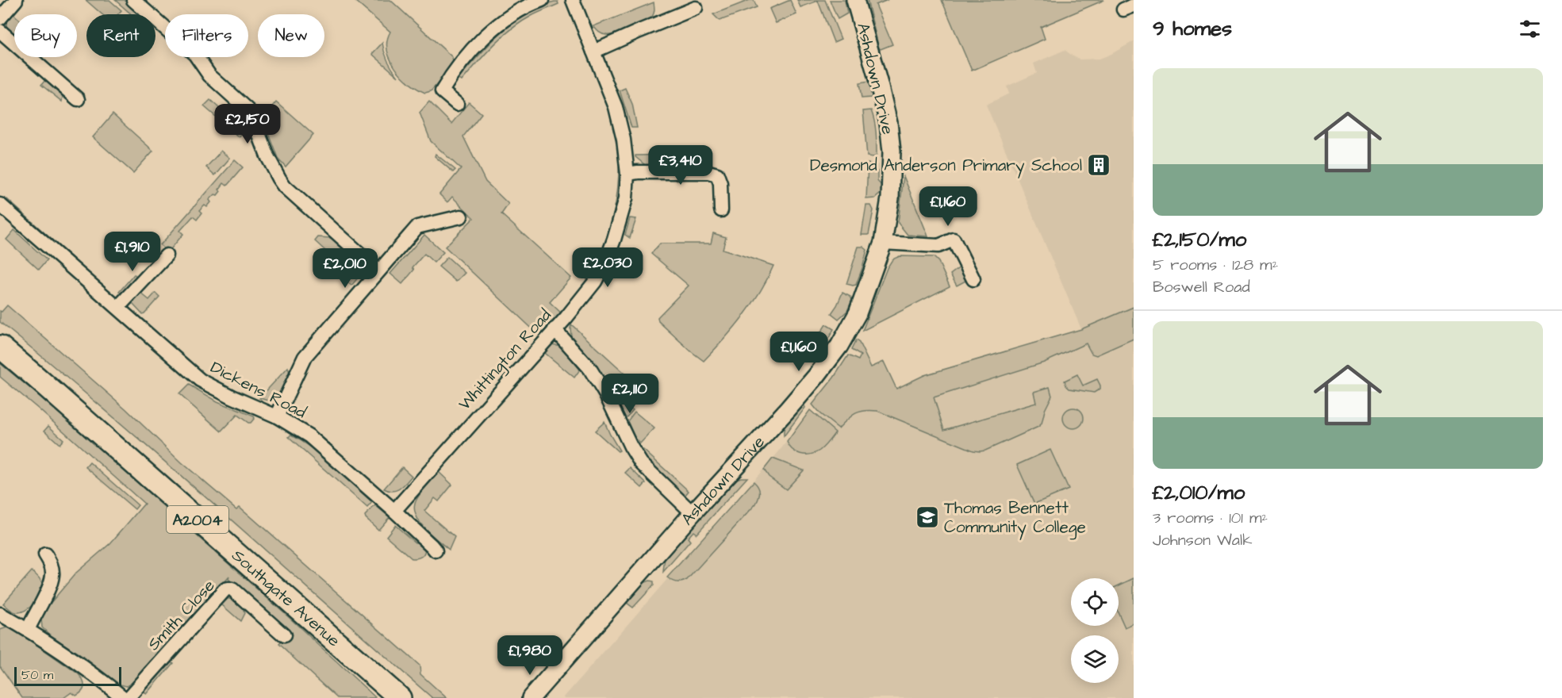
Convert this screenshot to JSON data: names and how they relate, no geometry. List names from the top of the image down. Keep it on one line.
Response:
{"streets":{"main road":["A2004","Southgate Avenue"],"street":["Ashdown Drive","Whittington Road","Dickens Road","Smith Close"]},"crossings":[["Whittington Road","Dickens Road"]],"places":{"building":["Desmond Anderson Primary School"],"school or university":["Thomas Bennett Community College"]},"scale_bar":"50 m","page":{"heading":"9 homes","chip":["Buy","Rent","Filters","New"],"list":[{"name":"£2,150/mo","note":"5 rooms · 128 m² · Boswell Road"},{"name":"£2,010/mo","note":"3 rooms · 101 m² · Johnson Walk"}],"price":["£2,150","£3,410","£1,160","£1,910","£2,030","£2,010","£1,160","£2,110","£1,980"],"scale":"50 m"}}
